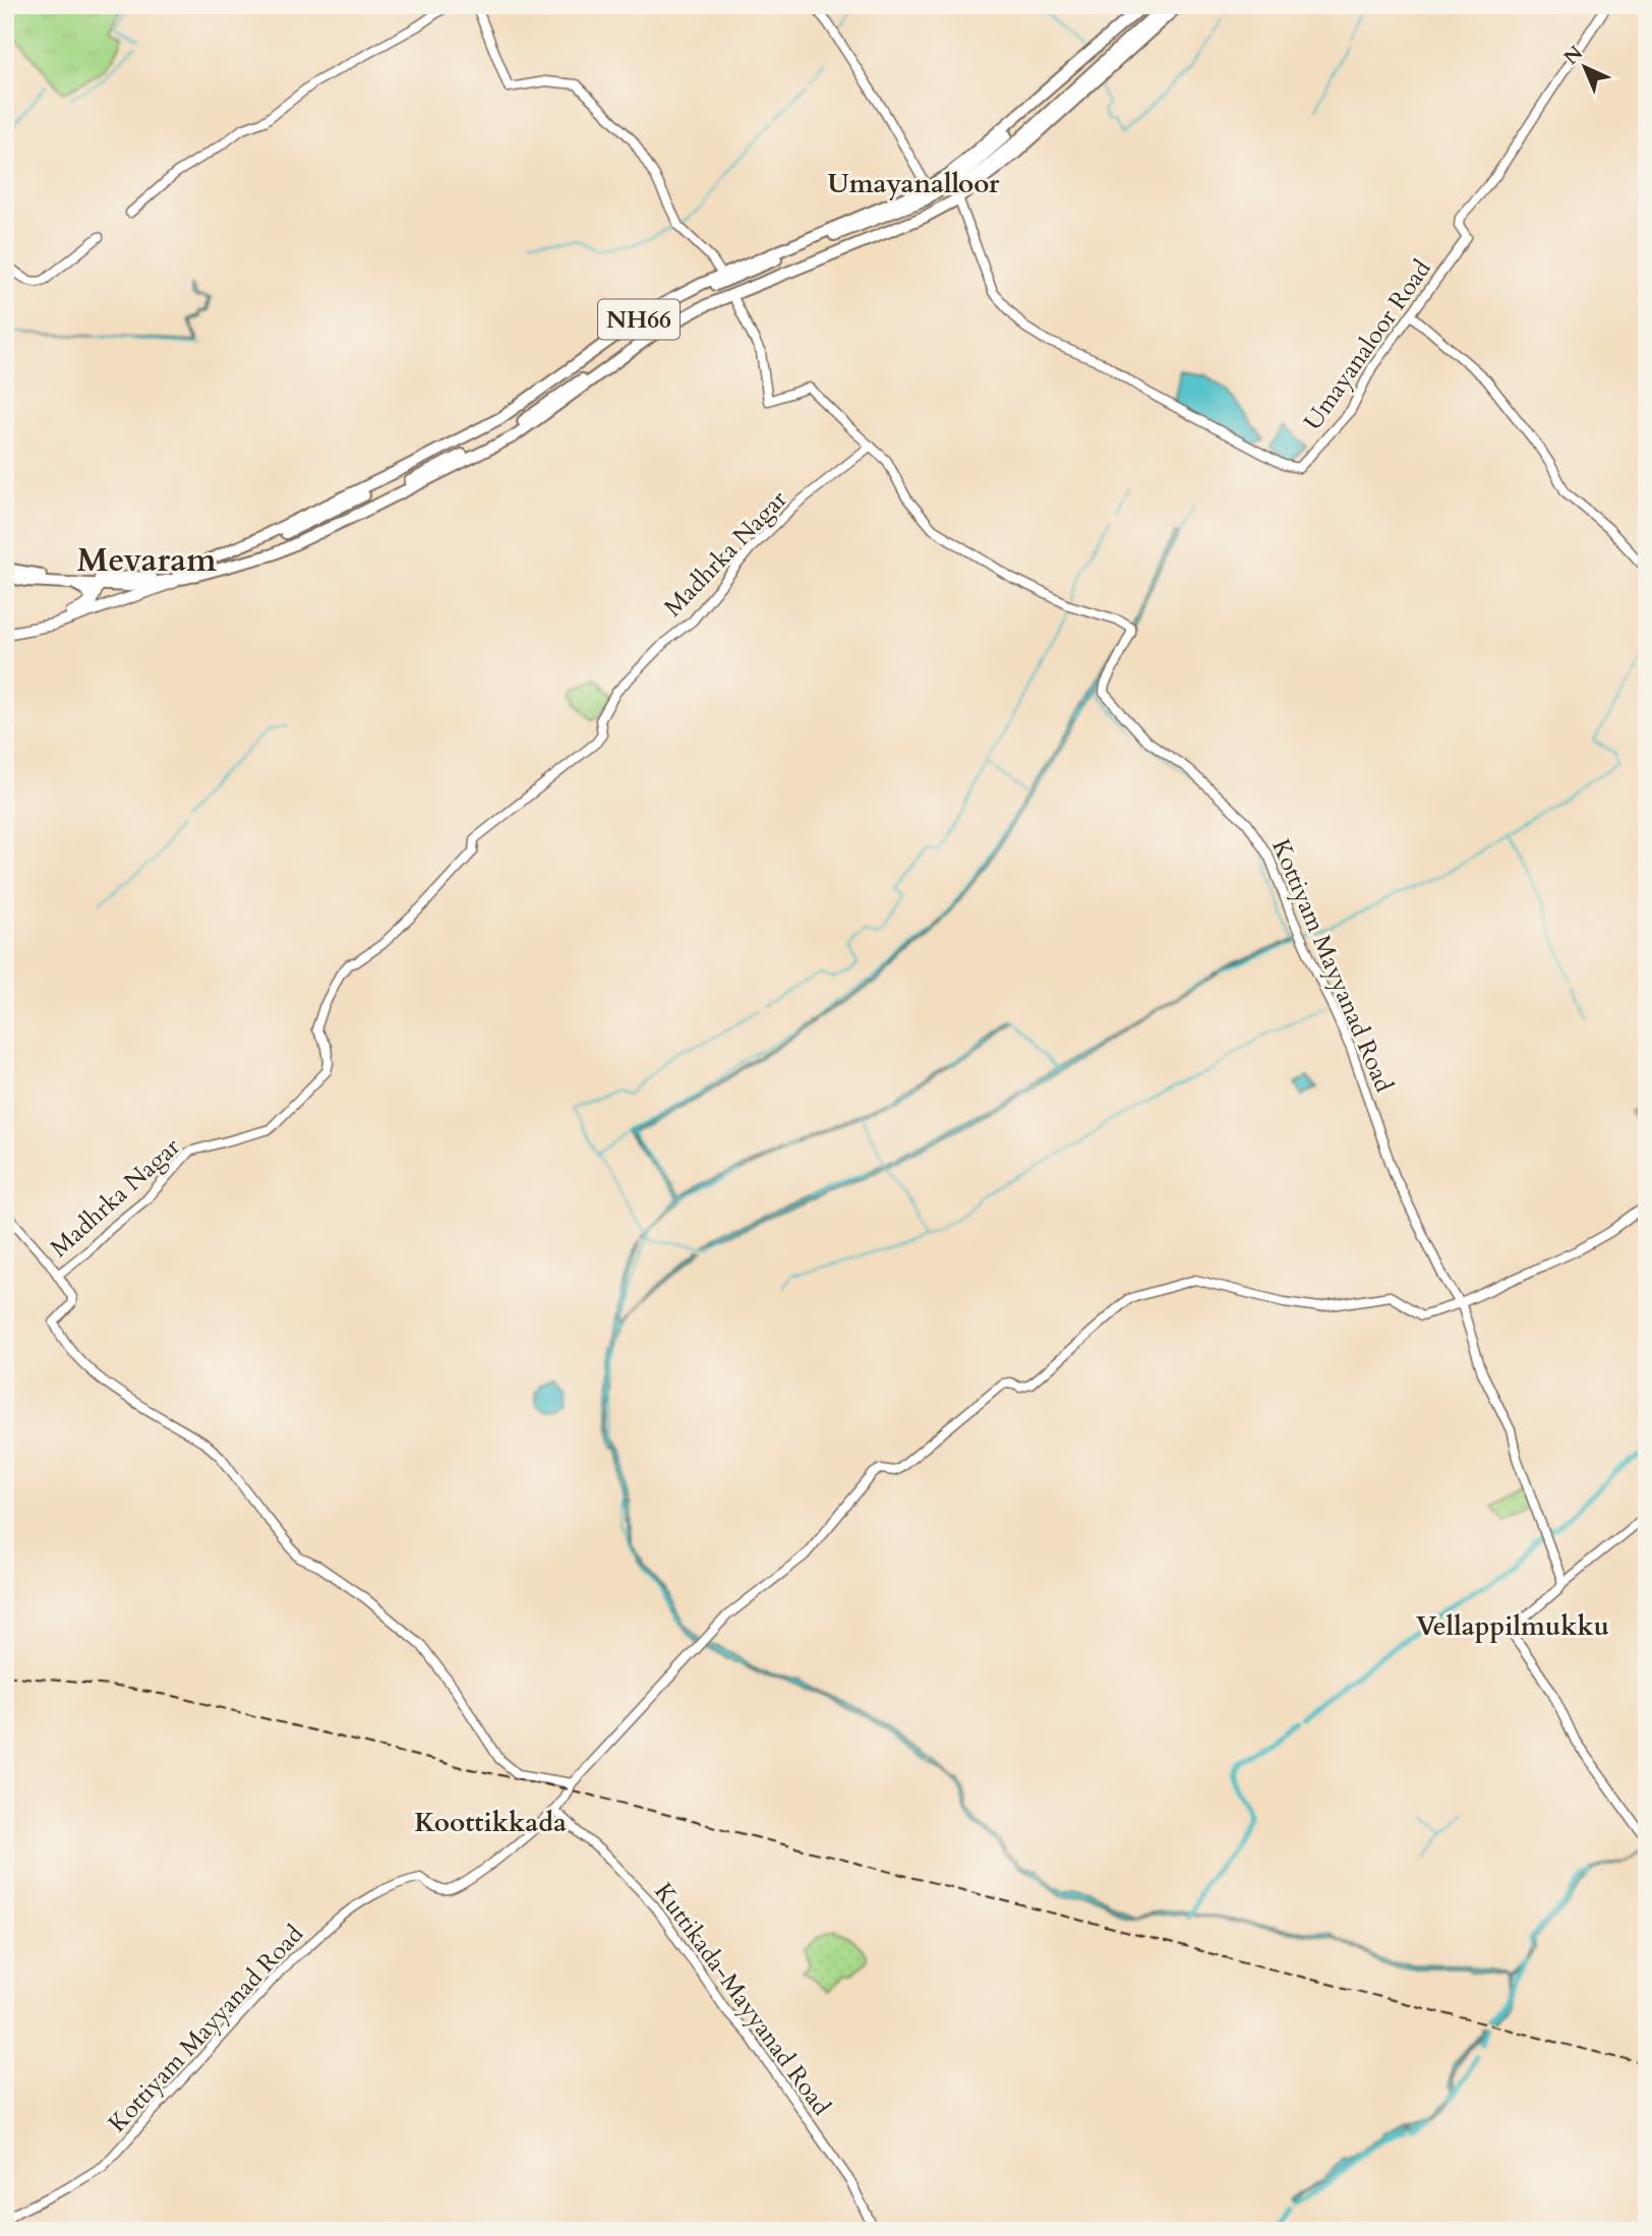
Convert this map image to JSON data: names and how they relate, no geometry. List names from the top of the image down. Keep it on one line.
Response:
{"streets":{"highway":["NH66"],"street":["Umayanaloor Road","Madhrka Nagar","Kottiyam Mayyanad Road","Kuttikada-Mayyanad Road"]},"crossings":[["NH66","Umayanaloor Road"],["NH66","Kottiyam Mayyanad Road"],["Madhrka Nagar","Kottiyam Mayyanad Road"],["Kottiyam Mayyanad Road","Kuttikada-Mayyanad Road"]],"districts":["Umayanalloor","Mevaram","Vellappilmukku","Koottikkada"],"north":"top left"}
